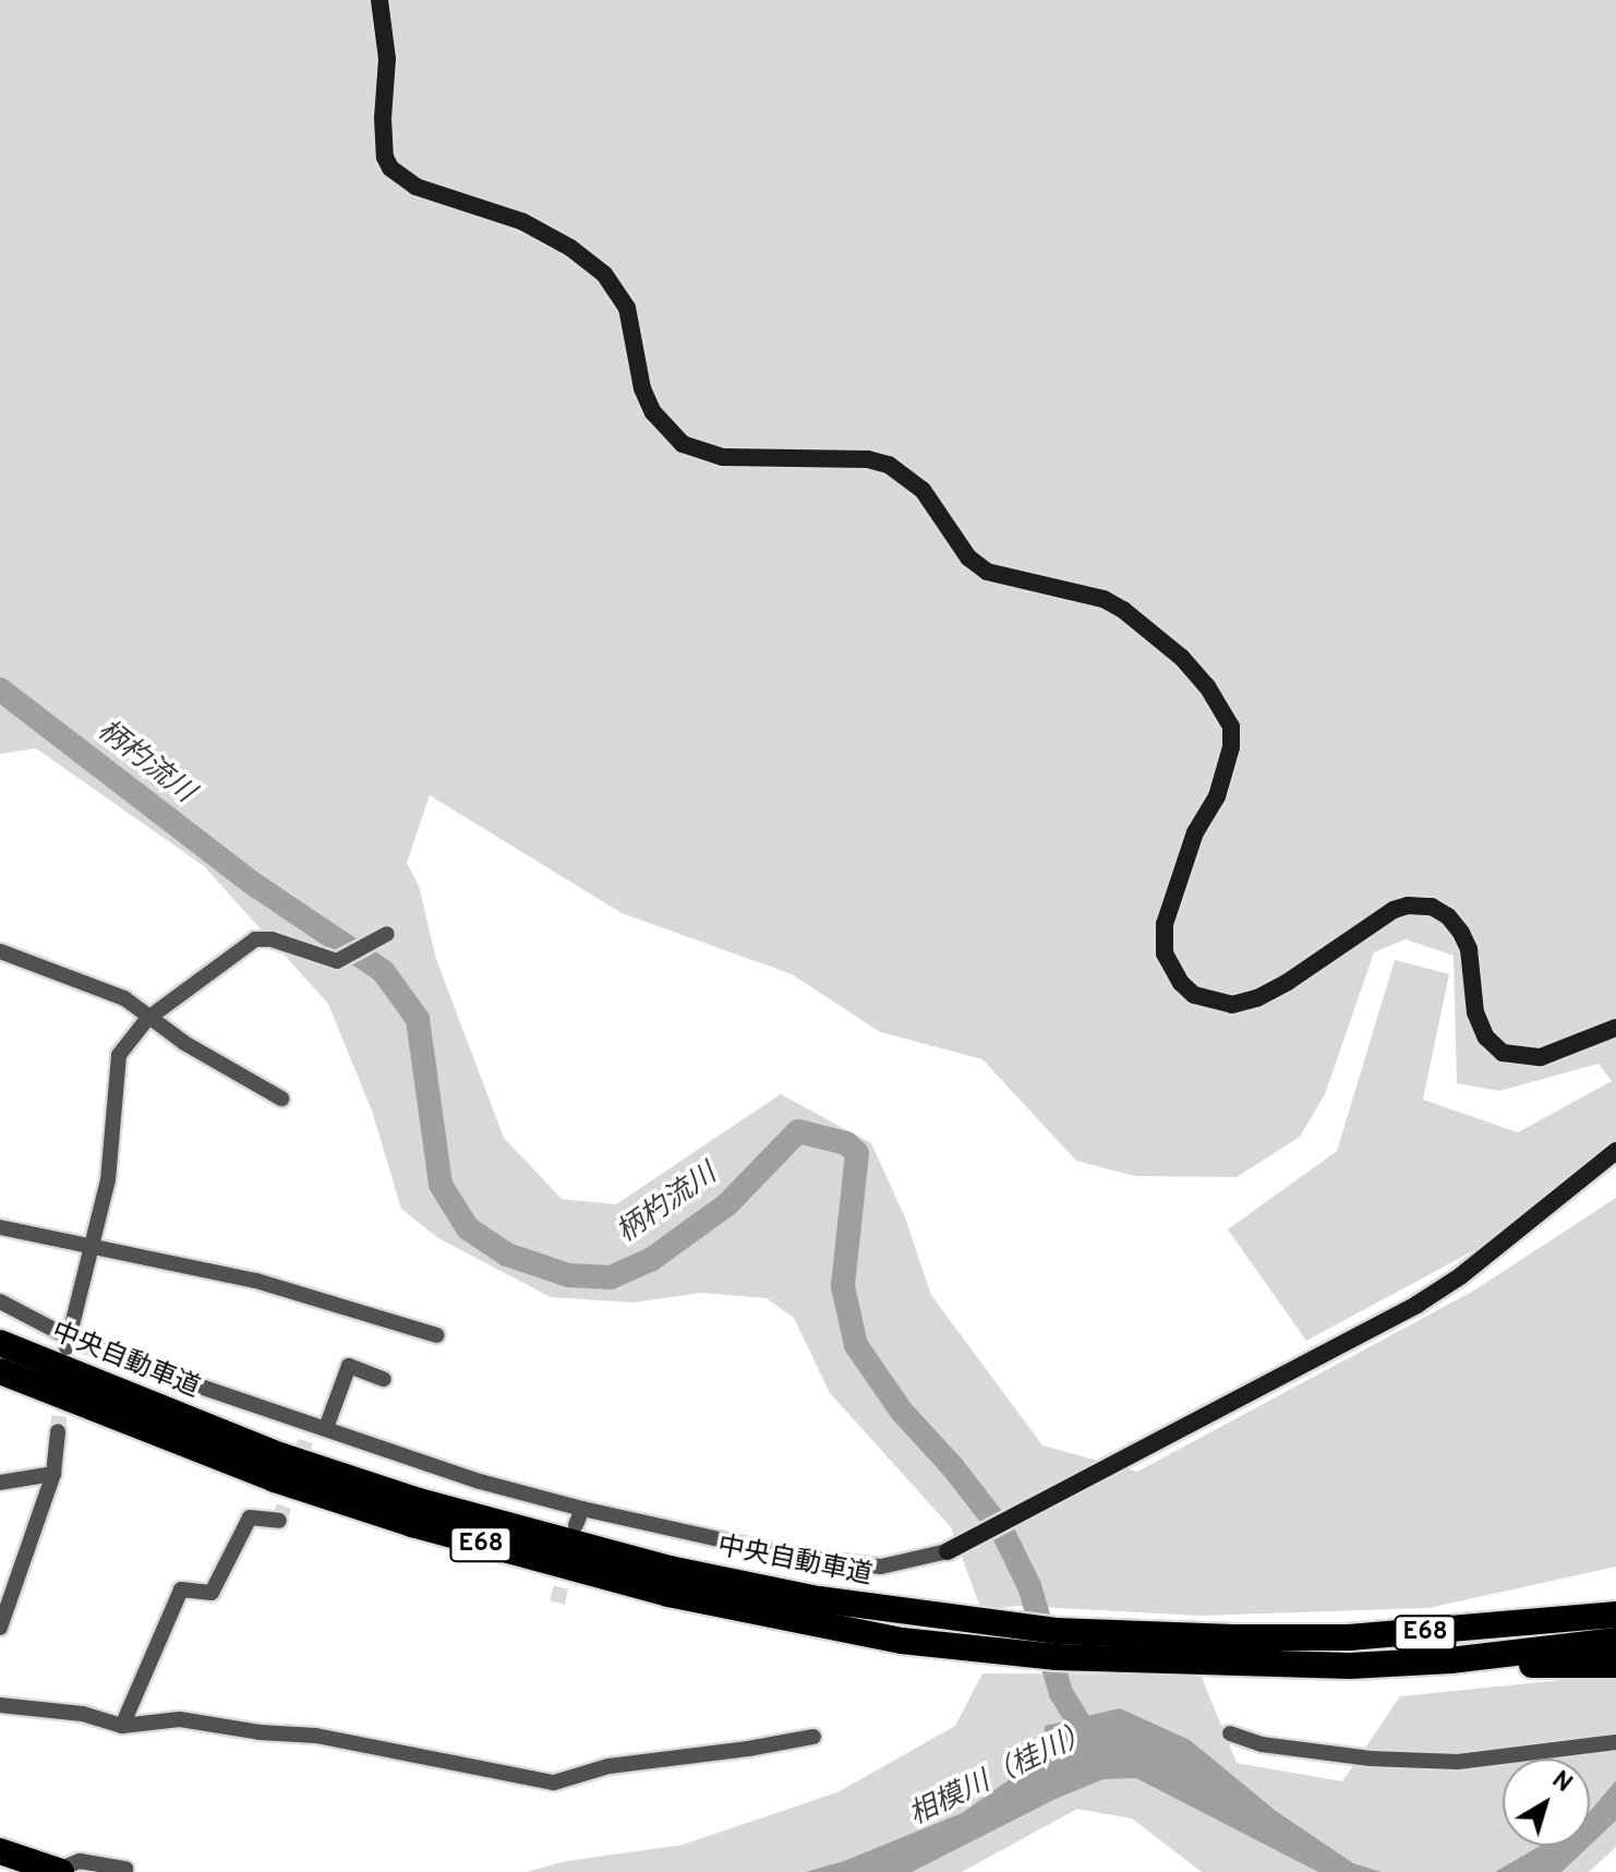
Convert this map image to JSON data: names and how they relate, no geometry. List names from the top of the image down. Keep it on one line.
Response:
{"streets":{"highway":["中央自動車道","E68"]},"water":["柄杓流川","相模川（桂川）"],"north":"top right"}
